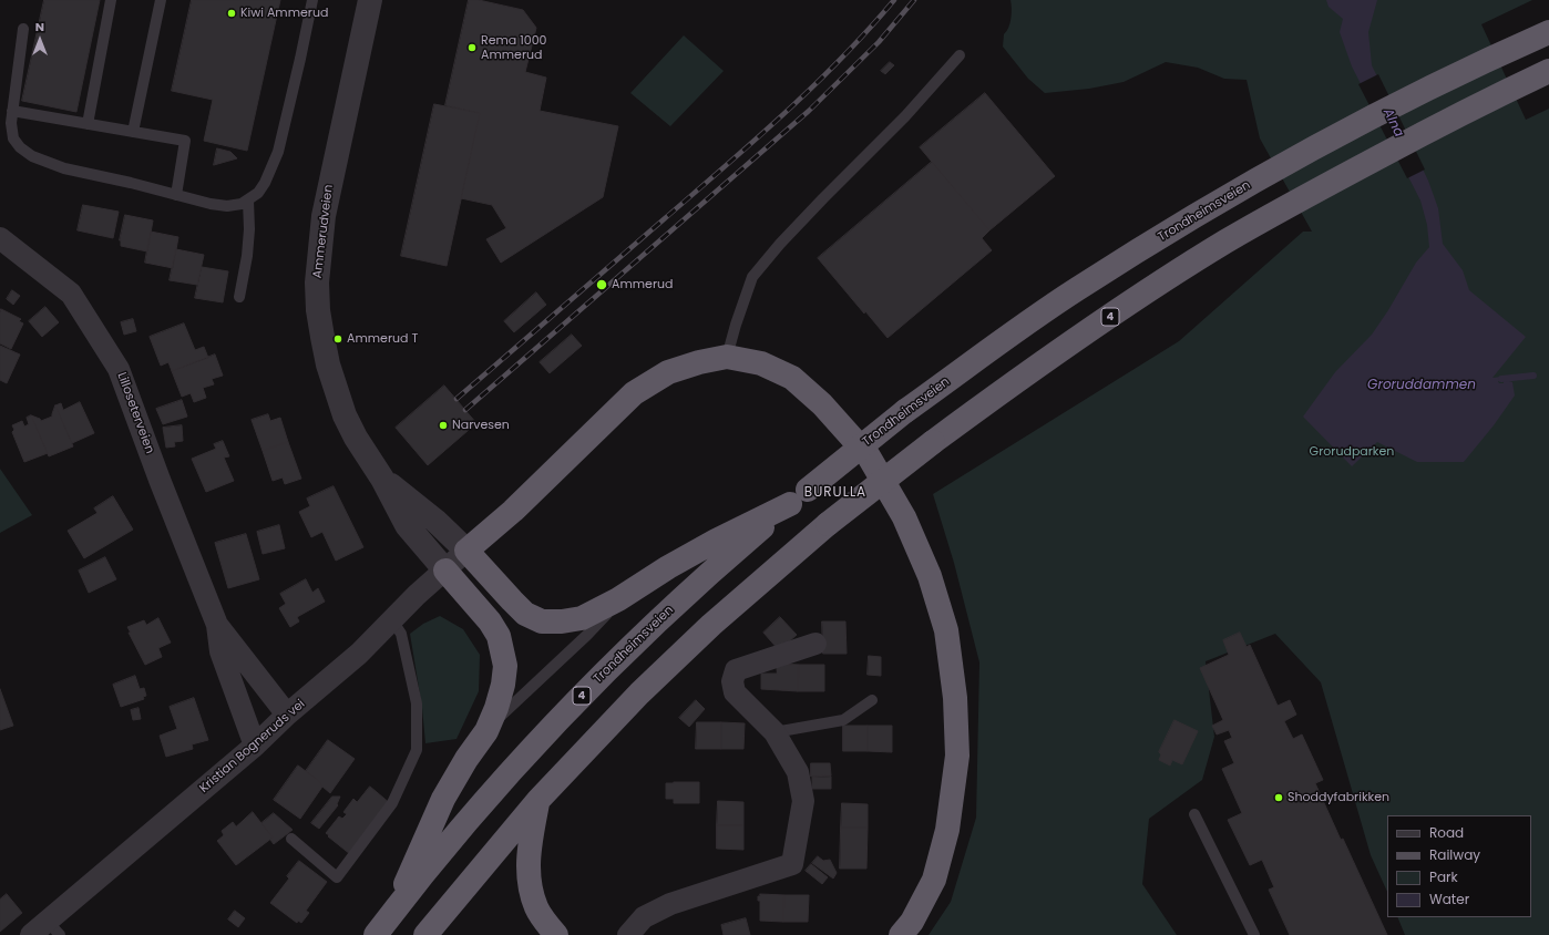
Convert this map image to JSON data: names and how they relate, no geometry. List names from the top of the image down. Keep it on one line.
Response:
{"streets":{"highway":["Trondheimsveien","4"],"street":["Ammerudveien","Lilloseterveien","Kristian Bogneruds vei"]},"crossings":[["Ammerudveien","Kristian Bogneruds vei"],["Lilloseterveien","Kristian Bogneruds vei"]],"districts":["BURULLA"],"water":["Alna","Groruddammen"],"parks":["Grorudparken"],"places":["Kiwi Ammerud","Rema 1000 Ammerud","Ammerud","Ammerud T","Narvesen","Shoddyfabrikken"],"legend":["Road","Railway","Park","Water"],"north":"top"}
